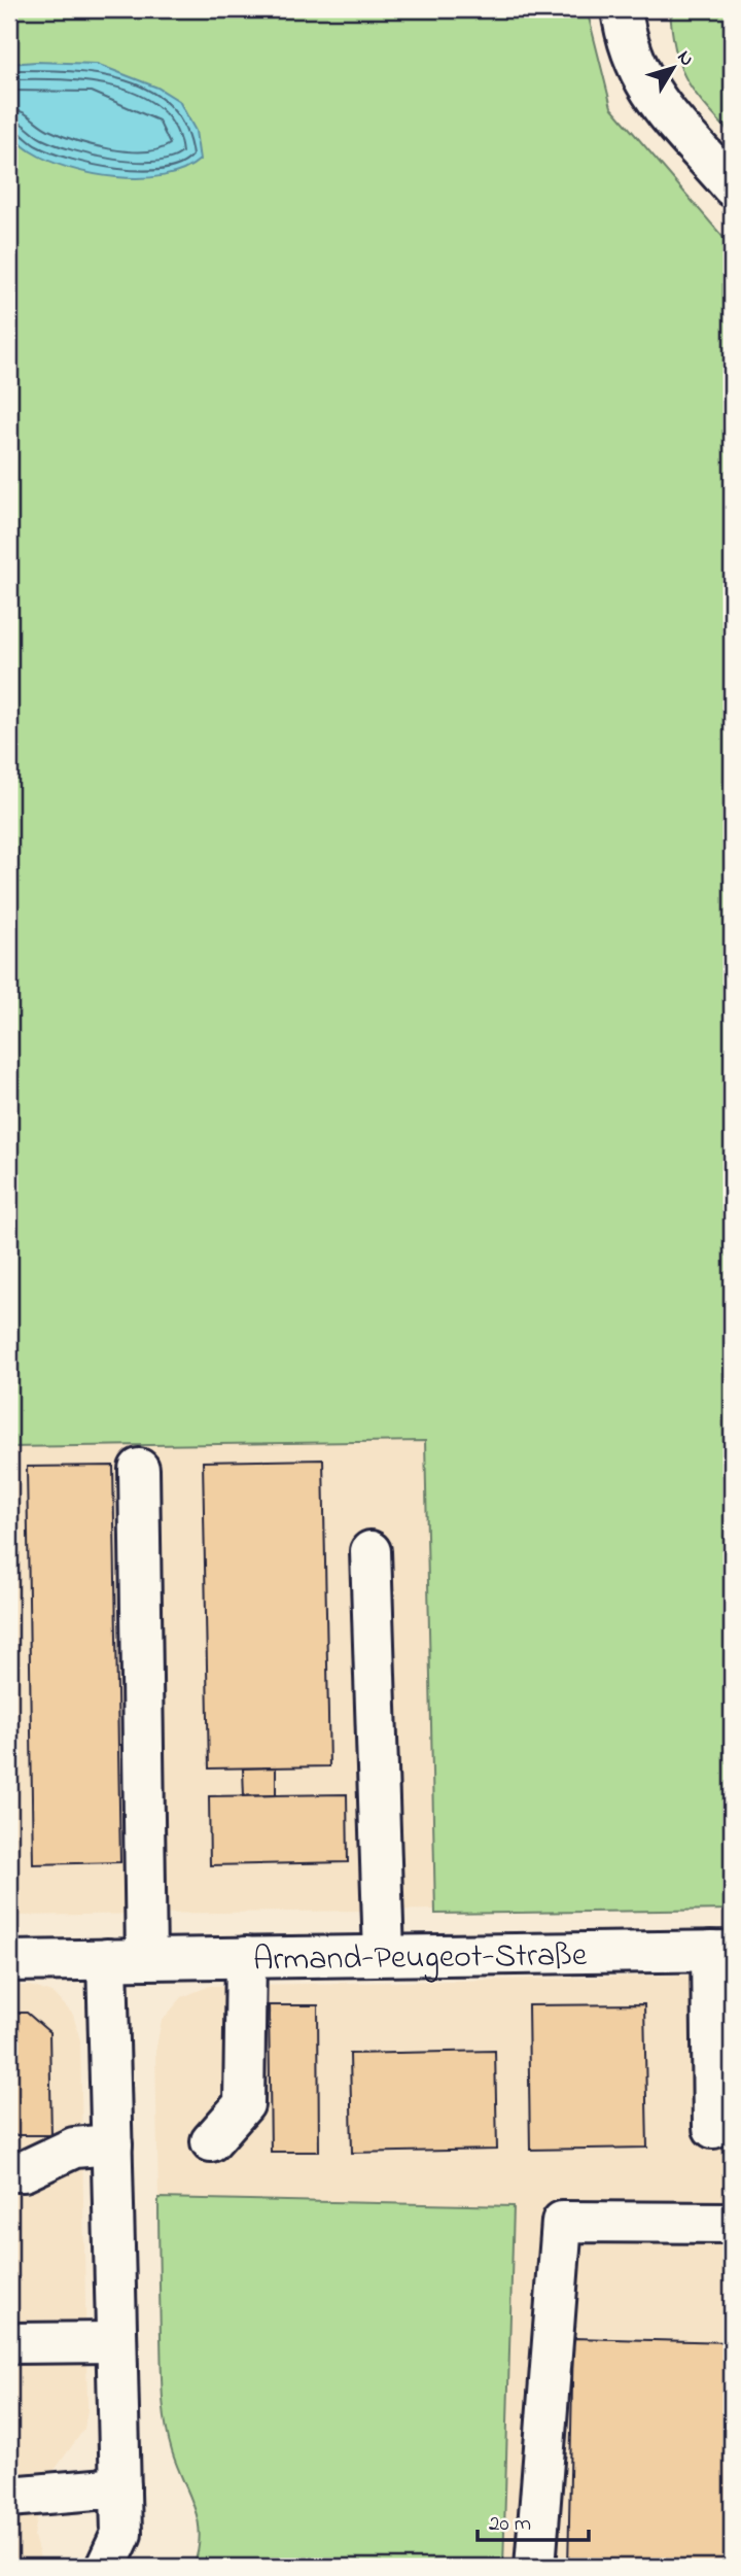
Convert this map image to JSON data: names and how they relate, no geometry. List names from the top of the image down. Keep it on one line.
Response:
{"streets":{"street":["Armand-Peugeot-Straße"]},"scale_bar":"20 m","north":"top right"}
